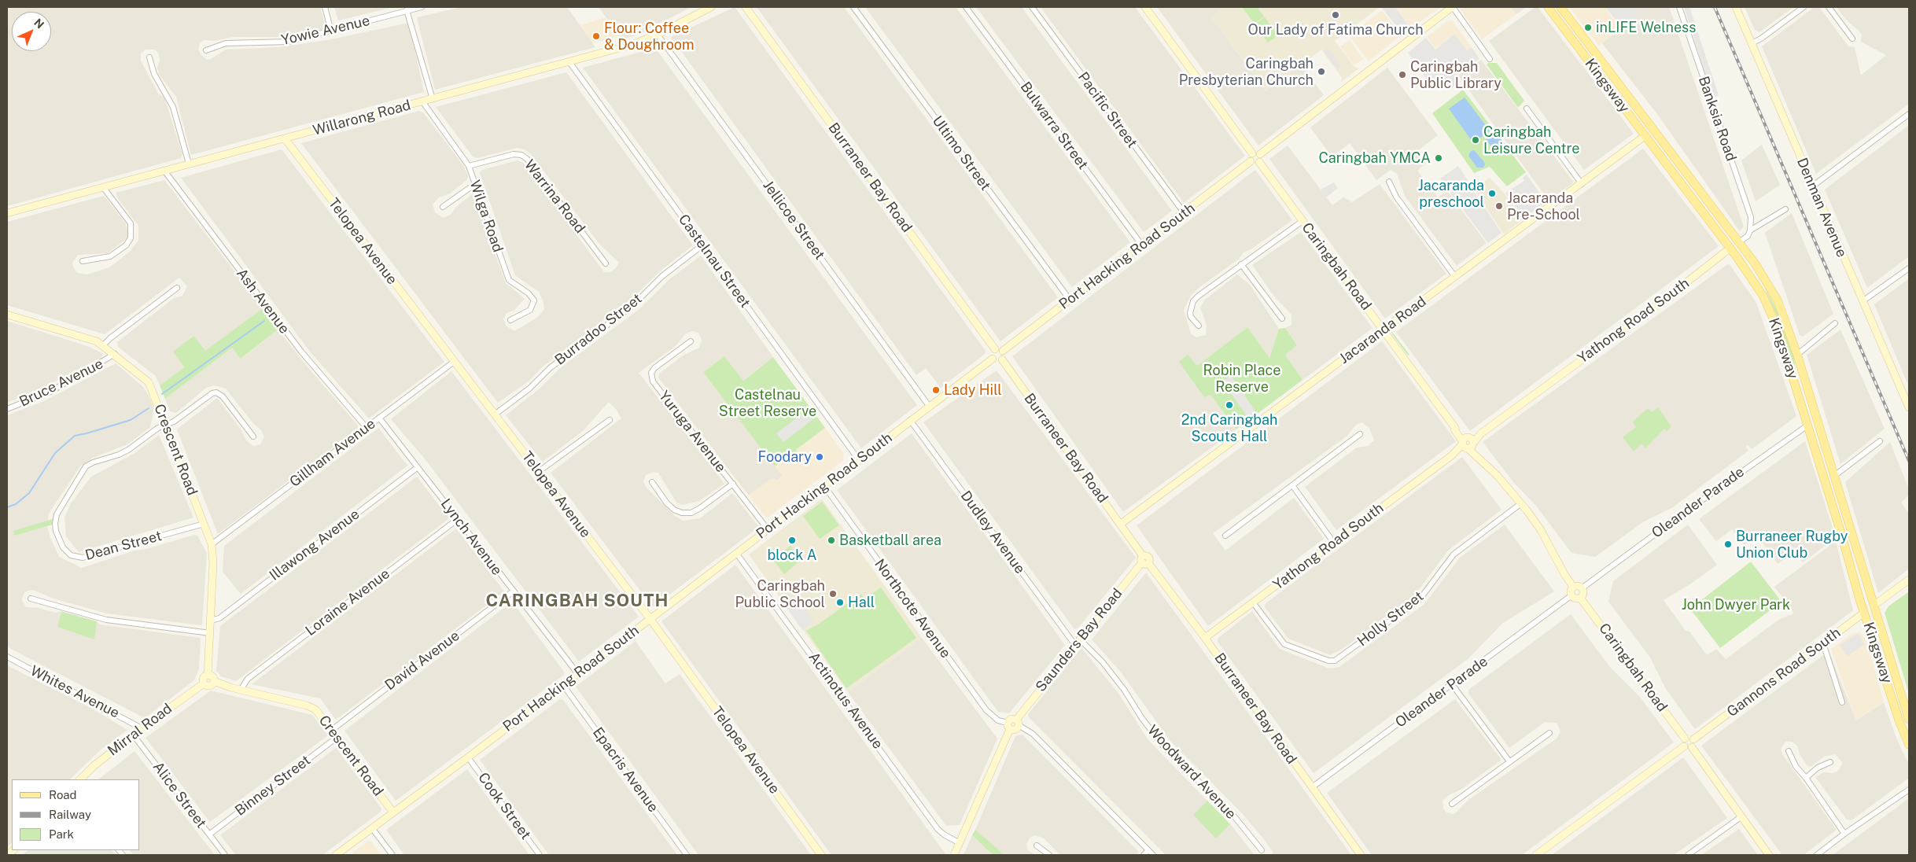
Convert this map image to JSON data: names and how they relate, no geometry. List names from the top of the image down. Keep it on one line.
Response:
{"streets":{"main road":["Kingsway","Yathong Road South","Oleander Parade","Gannons Road South"],"street":["Yowie Avenue","Pacific Street","Willarong Road","Banksia Road","Bulwarra Street","Ultimo Street","Burraneer Bay Road","Warrina Road","Denman Avenue","Wilga Road","Jellicoe Street","Telopea Avenue","Port Hacking Road South","Castelnau Street","Caringbah Road","Ash Avenue","Burradoo Street","Jacaranda Road","Bruce Avenue","Yuruga Avenue","Crescent Road","Gillham Avenue","Dudley Avenue","Lynch Avenue","Illawong Avenue","Dean Street","Loraine Avenue","Northcote Avenue","Holly Street","Saunders Bay Road","David Avenue","Whites Avenue","Actinotus Avenue","Mirral Road","Epacris Avenue","Woodward Avenue","Binney Street","Alice Street","Cook Street"]},"crossings":[["Kingsway","Yathong Road South"],["Kingsway","Jacaranda Road"],["Kingsway","Oleander Parade"],["Kingsway","Gannons Road South"],["Pacific Street","Port Hacking Road South"],["Willarong Road","Wilga Road"],["Willarong Road","Jellicoe Street"],["Willarong Road","Telopea Avenue"],["Willarong Road","Castelnau Street"],["Willarong Road","Ash Avenue"],["Banksia Road","Yathong Road South"],["Bulwarra Street","Port Hacking Road South"],["Ultimo Street","Port Hacking Road South"],["Burraneer Bay Road","Port Hacking Road South"],["Burraneer Bay Road","Yathong Road South"],["Burraneer Bay Road","Jacaranda Road"],["Burraneer Bay Road","Oleander Parade"],["Burraneer Bay Road","Saunders Bay Road"],["Warrina Road","Wilga Road"],["Jellicoe Street","Port Hacking Road South"],["Telopea Avenue","Port Hacking Road South"],["Telopea Avenue","Burradoo Street"],["Telopea Avenue","Gillham Avenue"],["Port Hacking Road South","Castelnau Street"],["Port Hacking Road South","Caringbah Road"],["Port Hacking Road South","Yuruga Avenue"],["Port Hacking Road South","Crescent Road"],["Port Hacking Road South","Dudley Avenue"],["Port Hacking Road South","Lynch Avenue"],["Port Hacking Road South","Northcote Avenue"],["Port Hacking Road South","Actinotus Avenue"],["Port Hacking Road South","Epacris Avenue"],["Port Hacking Road South","Cook Street"],["Castelnau Street","Burradoo Street"],["Caringbah Road","Yathong Road South"],["Caringbah Road","Jacaranda Road"],["Caringbah Road","Oleander Parade"],["Caringbah Road","Holly Street"],["Caringbah Road","Gannons Road South"],["Ash Avenue","Gillham Avenue"],["Yathong Road South","Holly Street"],["Bruce Avenue","Crescent Road"],["Crescent Road","Gillham Avenue"],["Crescent Road","Illawong Avenue"],["Crescent Road","Dean Street"],["Crescent Road","Loraine Avenue"],["Crescent Road","David Avenue"],["Crescent Road","Mirral Road"],["Crescent Road","Binney Street"],["Gillham Avenue","Lynch Avenue"],["Dudley Avenue","Saunders Bay Road"],["Dudley Avenue","Woodward Avenue"],["Lynch Avenue","Illawong Avenue"],["Lynch Avenue","Loraine Avenue"],["Lynch Avenue","David Avenue"],["Saunders Bay Road","Woodward Avenue"],["Whites Avenue","Mirral Road"],["Mirral Road","Alice Street"],["Binney Street","Alice Street"]],"districts":["CARINGBAH SOUTH"],"parks":["Robin Place Reserve","Castelnau Street Reserve","John Dwyer Park"],"places":["Our Lady of Fatima Church","inLIFE Welness","Flour: Coffee & Doughroom","Caringbah Presbyterian Church","Caringbah Public Library","Caringbah Leisure Centre","Caringbah YMCA","Jacaranda preschool","Jacaranda Pre-School","Lady Hill","2nd Caringbah Scouts Hall","Foodary","block A","Basketball area","Burraneer Rugby Union Club","Caringbah Public School","Hall"],"legend":["Road","Railway","Park"],"north":"top right"}
